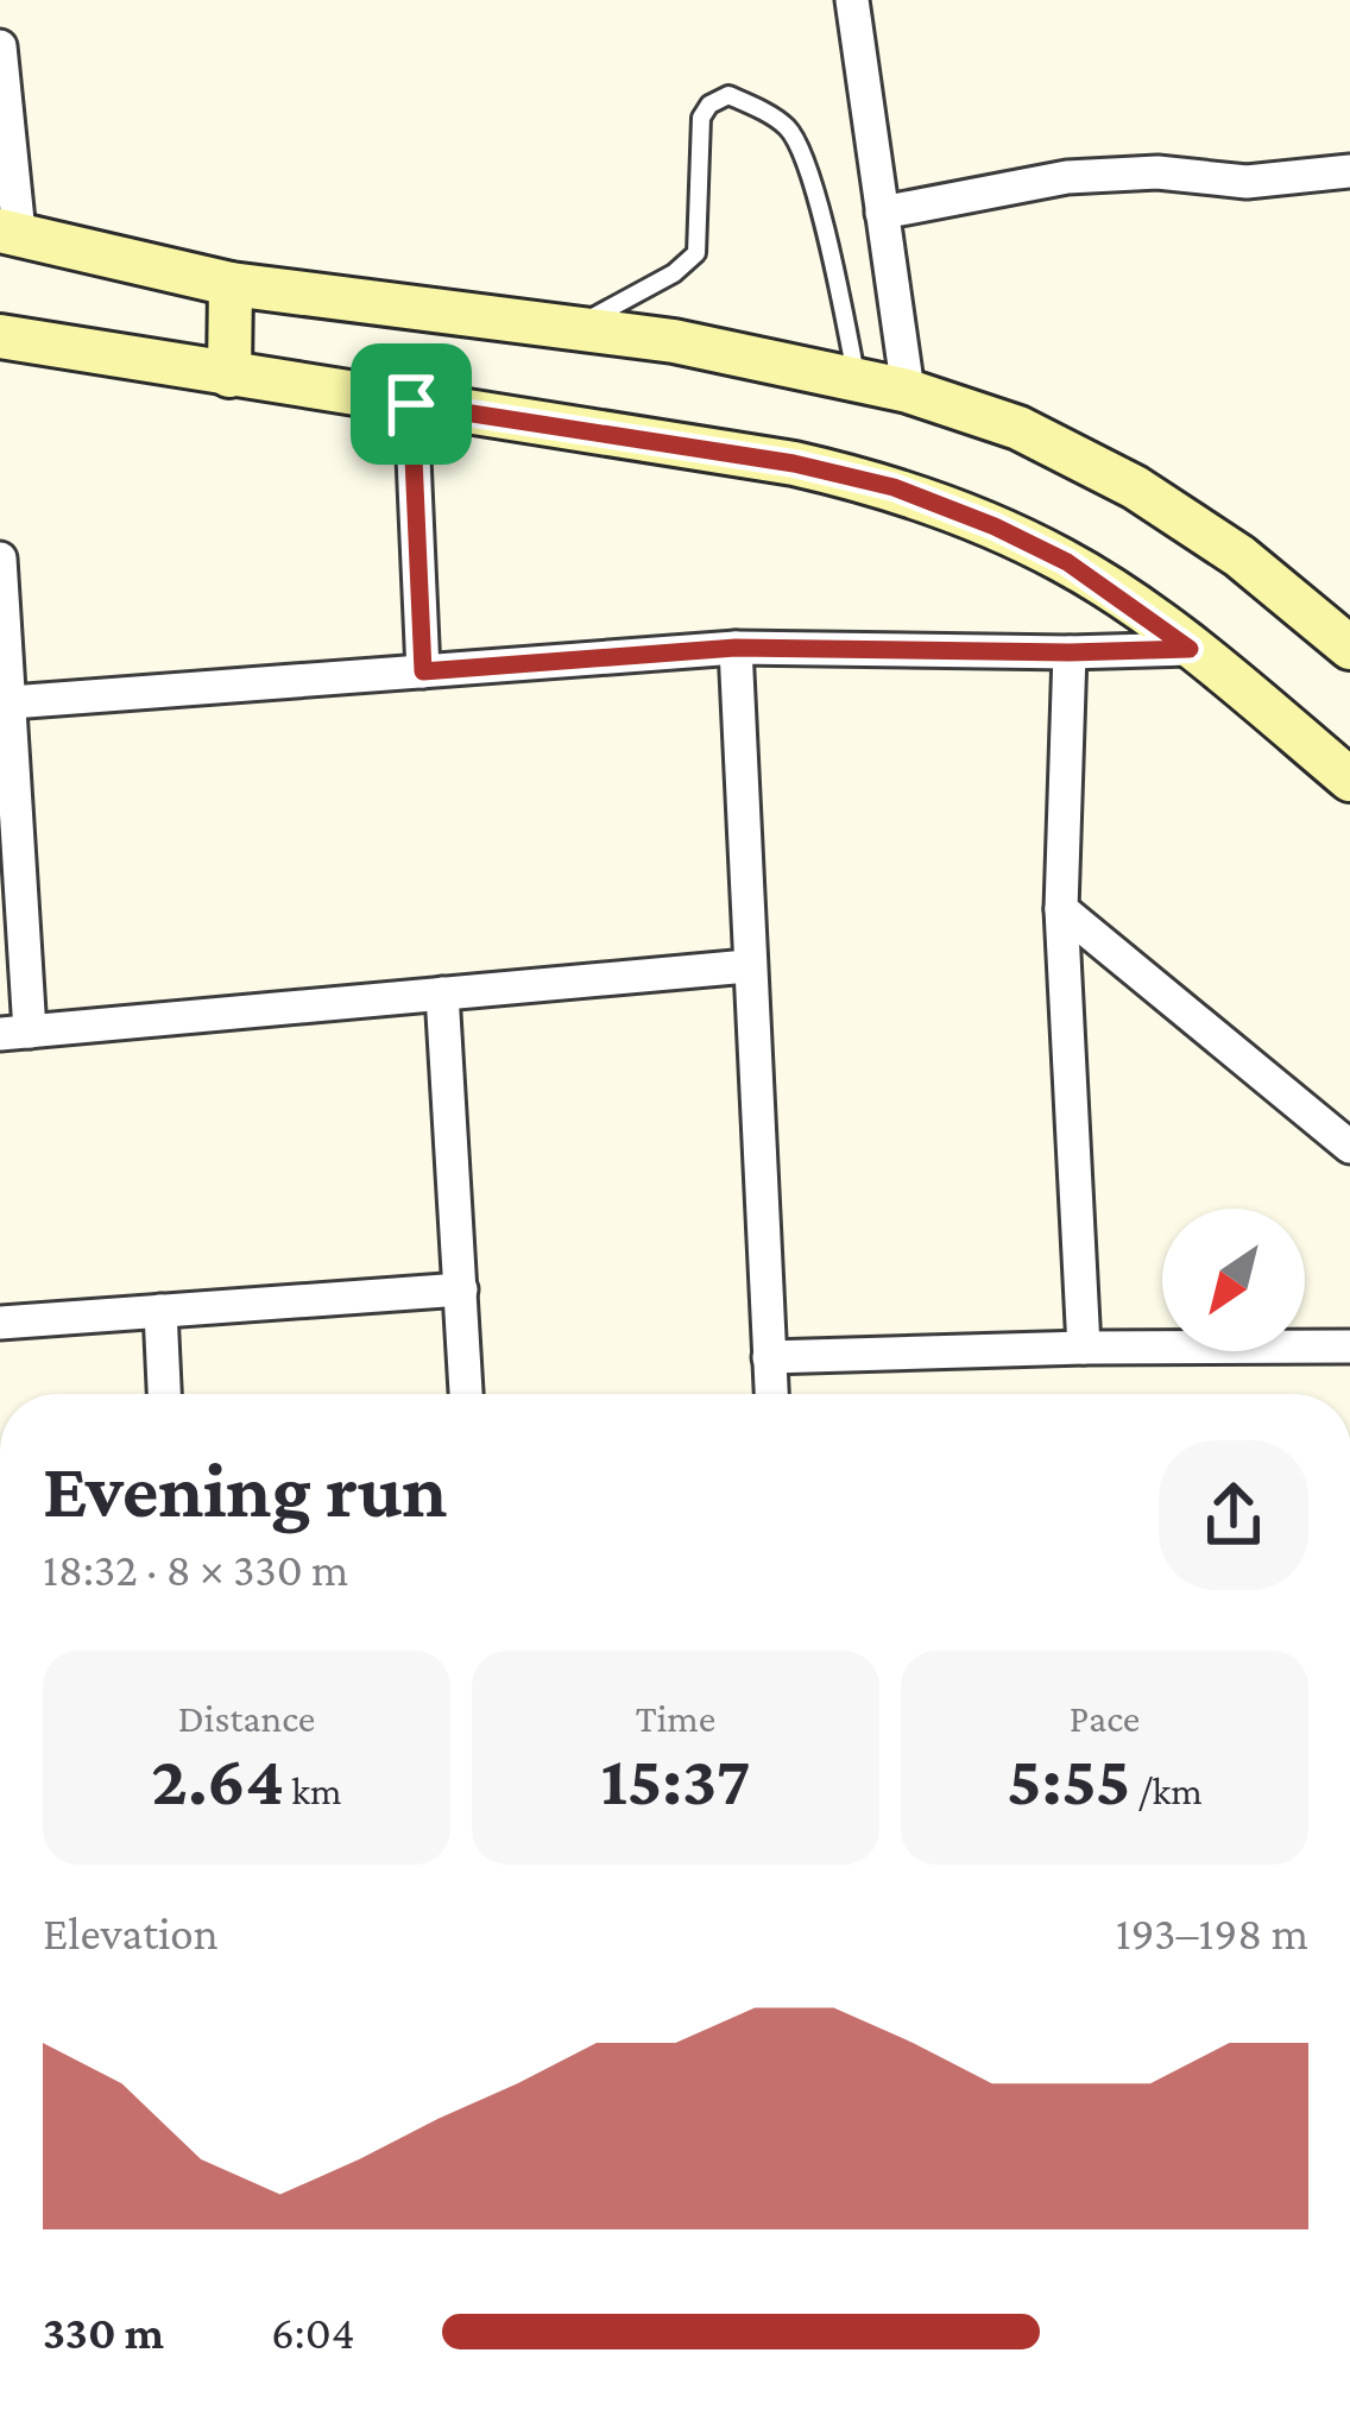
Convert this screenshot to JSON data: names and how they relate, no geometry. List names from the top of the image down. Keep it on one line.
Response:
{"north":"bottom left","page":{"heading":["Evening run","18:32 · 8 × 330 m"],"stats":[["Distance","2.64 km"],["Time","15:37"],["Pace","5:55 /km"]],"chart":["Elevation","193–198 m"],"list":[{"name":"330 m","note":"6:04"}]}}
